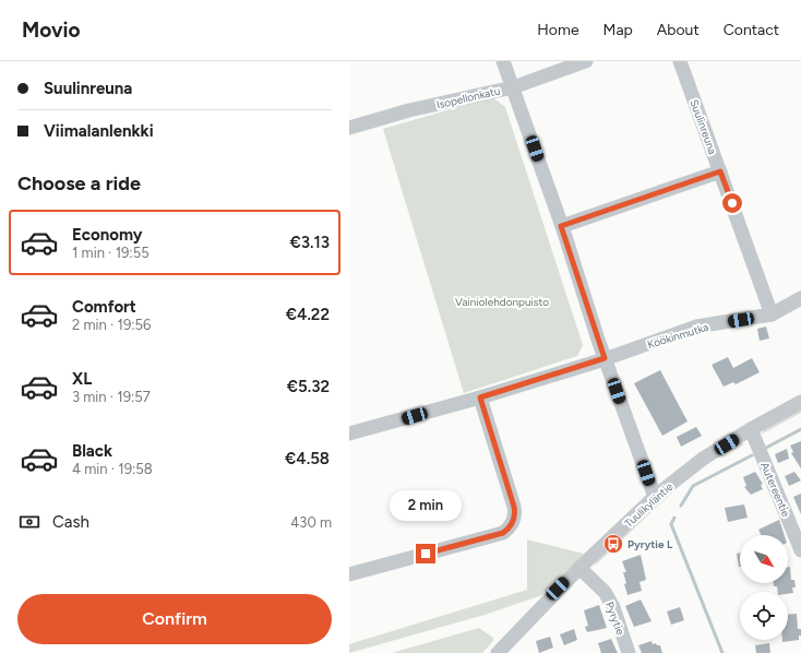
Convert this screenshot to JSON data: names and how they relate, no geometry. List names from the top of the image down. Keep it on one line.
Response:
{"streets":{"street":["Isopellonkatu","Suulinreuna","Köökinmutka","Autereentie","Tuulikyläntie","Pyrytie"]},"crossings":[["Suulinreuna","Köökinmutka"],["Autereentie","Tuulikyläntie"],["Tuulikyläntie","Pyrytie"]],"parks":["Vainiolehdonpuisto"],"places":{"bus stop":["Pyrytie L"]},"north":"bottom right","page":{"header":"Movio","nav":["Home","Map","About","Contact"],"banner":["Suulinreuna","Viimalanlenkki"],"heading":"Choose a ride","list":[{"name":"Economy","note":"1 min · 19:55","value":"€3.13"},{"name":"Comfort","note":"2 min · 19:56","value":"€4.22"},{"name":"XL","note":"3 min · 19:57","value":"€5.32"},{"name":"Black","note":"4 min · 19:58","value":"€4.58"}],"bubble":"2 min","pay":["Cash","430 m"],"buttons":"Confirm"}}
